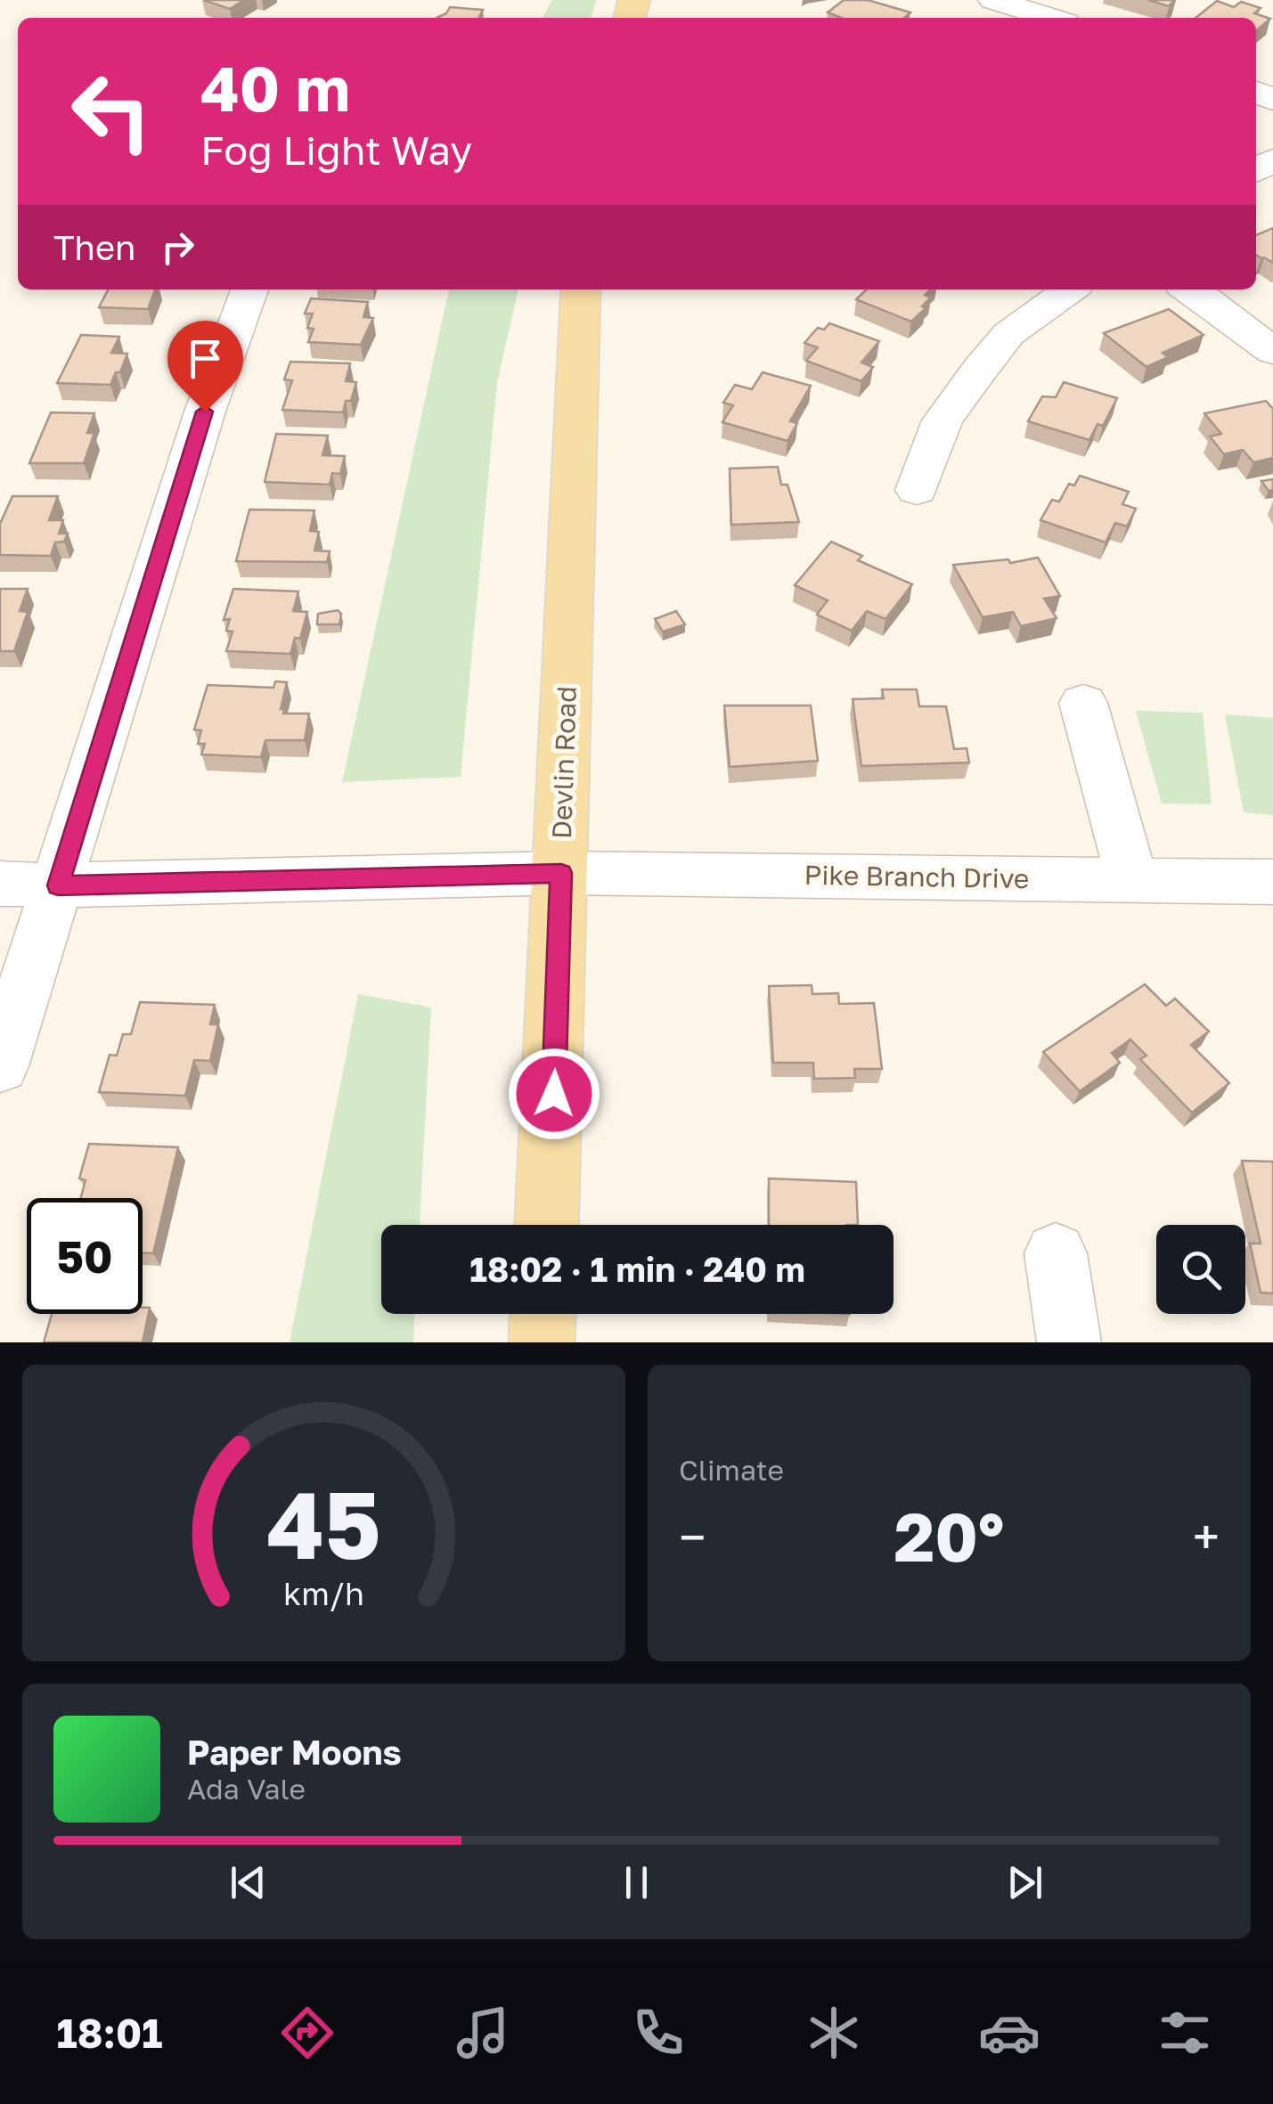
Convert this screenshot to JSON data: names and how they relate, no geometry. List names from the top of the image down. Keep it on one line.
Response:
{"streets":{"main road":["Devlin Road"],"street":["Pike Branch Drive"]},"crossings":[["Devlin Road","Pike Branch Drive"]],"page":{"turn":["40 m","Fog Light Way"],"then":"Then","limit":"50","trip":"18:02 · 1 min · 240 m","tile":"Climate","heat":["−","20°","+"],"song":["Paper Moons","Ada Vale"],"tabs":"18:01","gauge":["45","km/h"]}}
